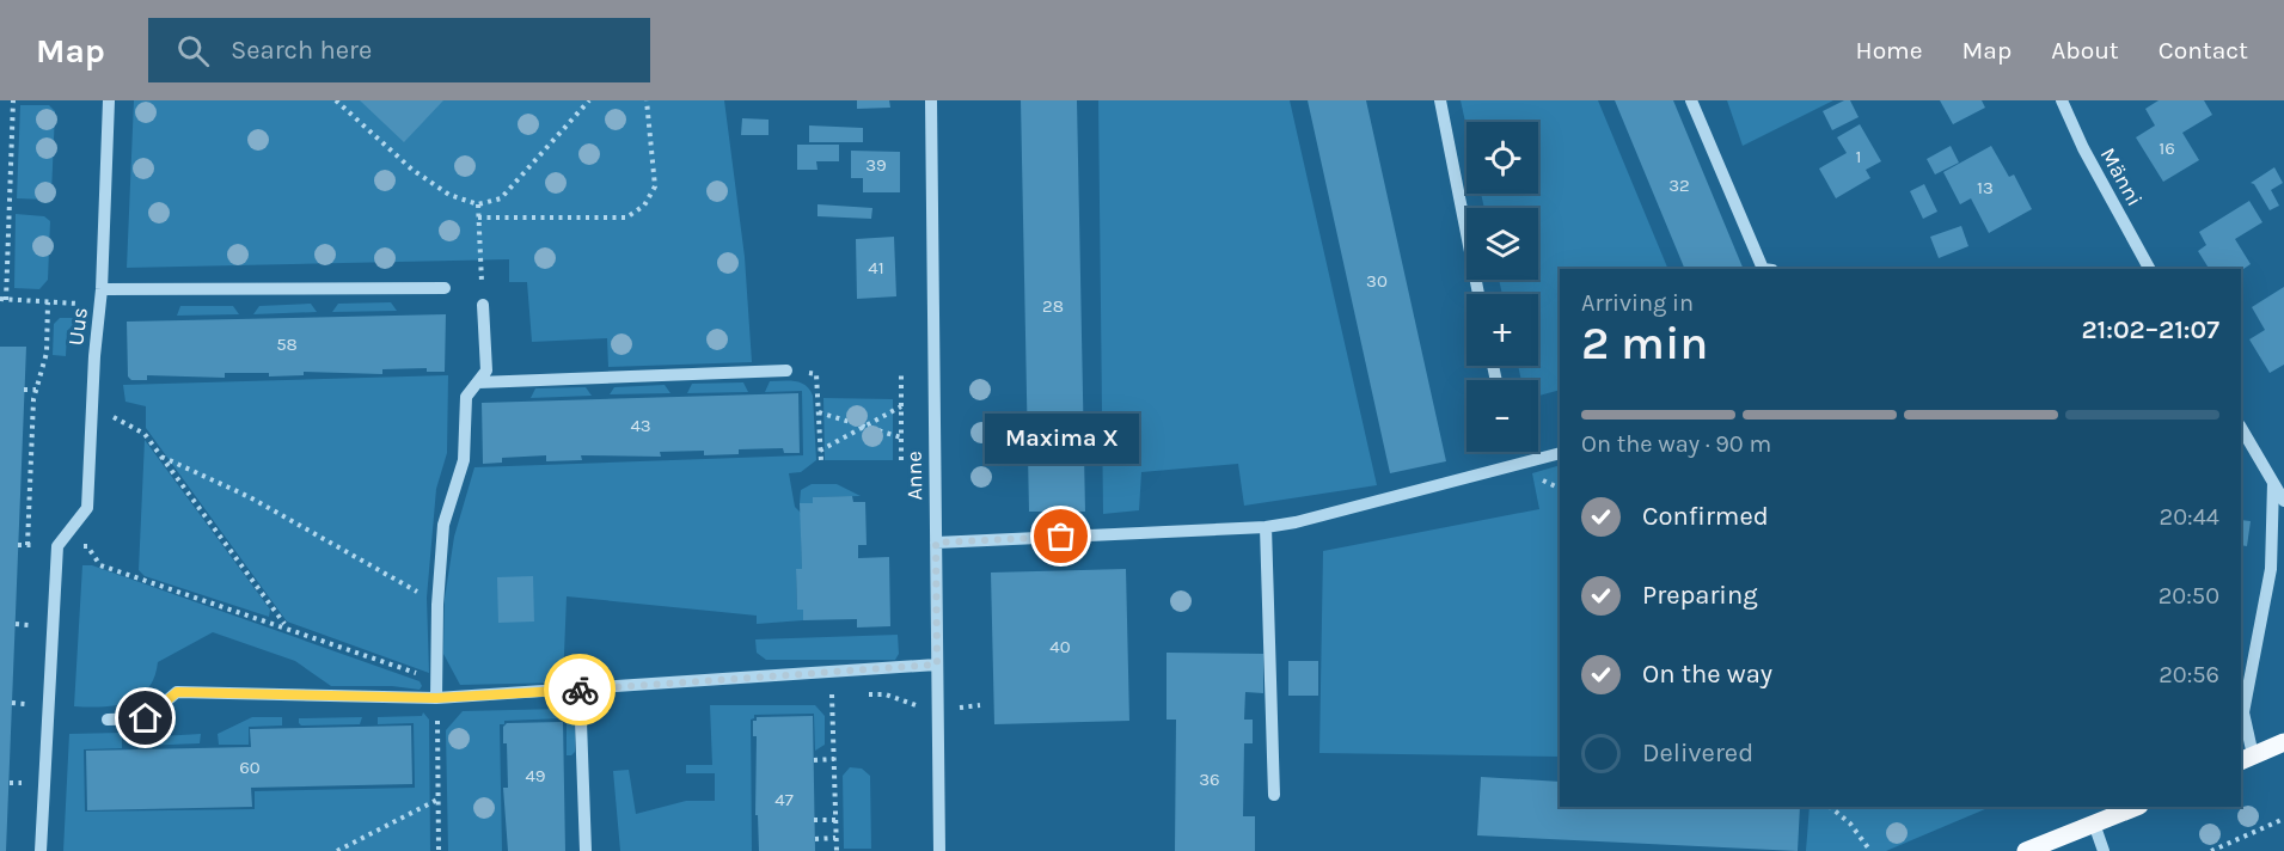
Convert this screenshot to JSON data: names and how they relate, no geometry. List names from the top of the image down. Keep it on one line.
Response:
{"streets":{"street":["Männi","Uus","Anne"]},"places":["Maxima X"],"house_numbers":["16","1","39","32","13","41","30","28","58","43","40","60","49","36","47"],"page":{"header":"Map","search":"Search here","nav":["Home","Map","About","Contact"],"map_buttons":["+","−"],"heading":["2 min","Arriving in","21:02–21:07"],"bar":"On the way · 90 m","bubble":"Maxima X","list":[["Confirmed","20:44"],["Preparing","20:50"],["On the way","20:56"],"Delivered"]}}
